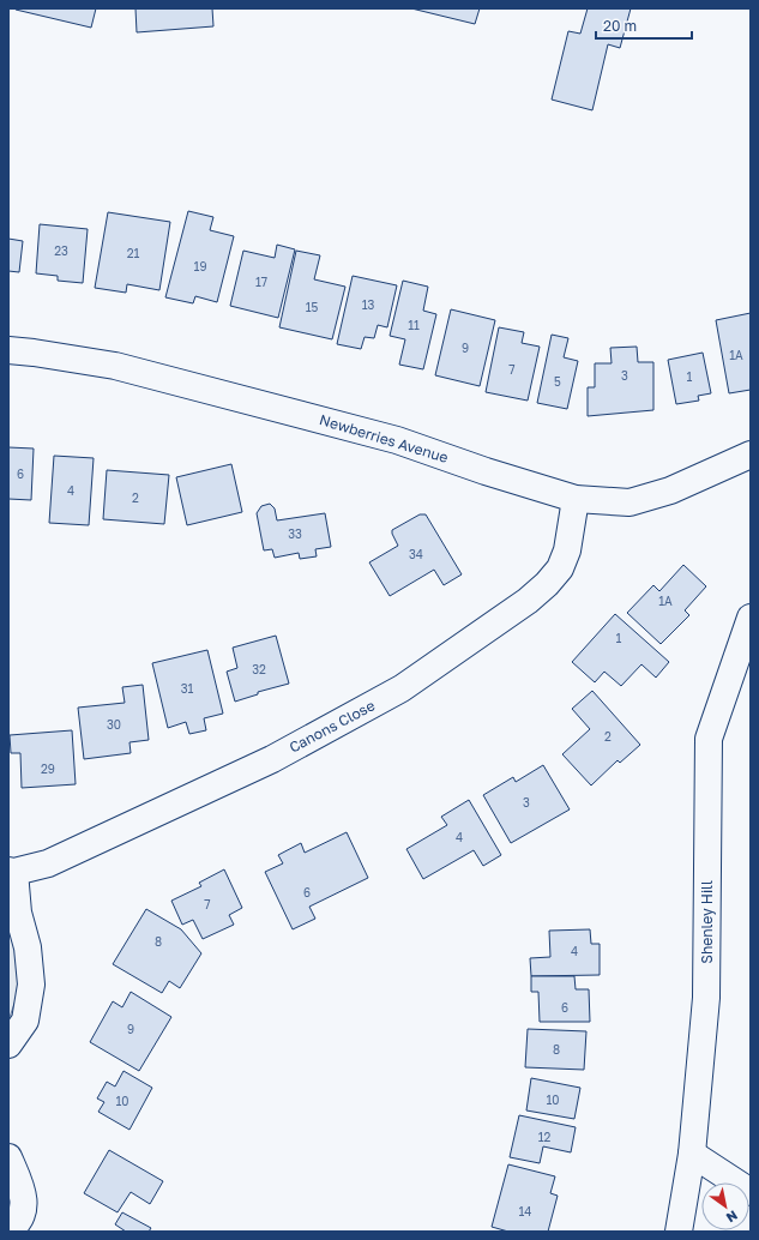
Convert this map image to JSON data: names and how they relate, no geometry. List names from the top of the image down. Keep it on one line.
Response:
{"streets":{"street":["Newberries Avenue","Canons Close","Shenley Hill"]},"crossings":[["Newberries Avenue","Canons Close"]],"house_numbers":["23","21","19","17","13","15","11","9","1A","7","3","1","5","6","4","2","33","34","1A","1","32","31","30","2","29","3","4","6","7","8","4","6","9","8","10","10","12","14"],"scale_bar":"20 m","north":"bottom right"}
